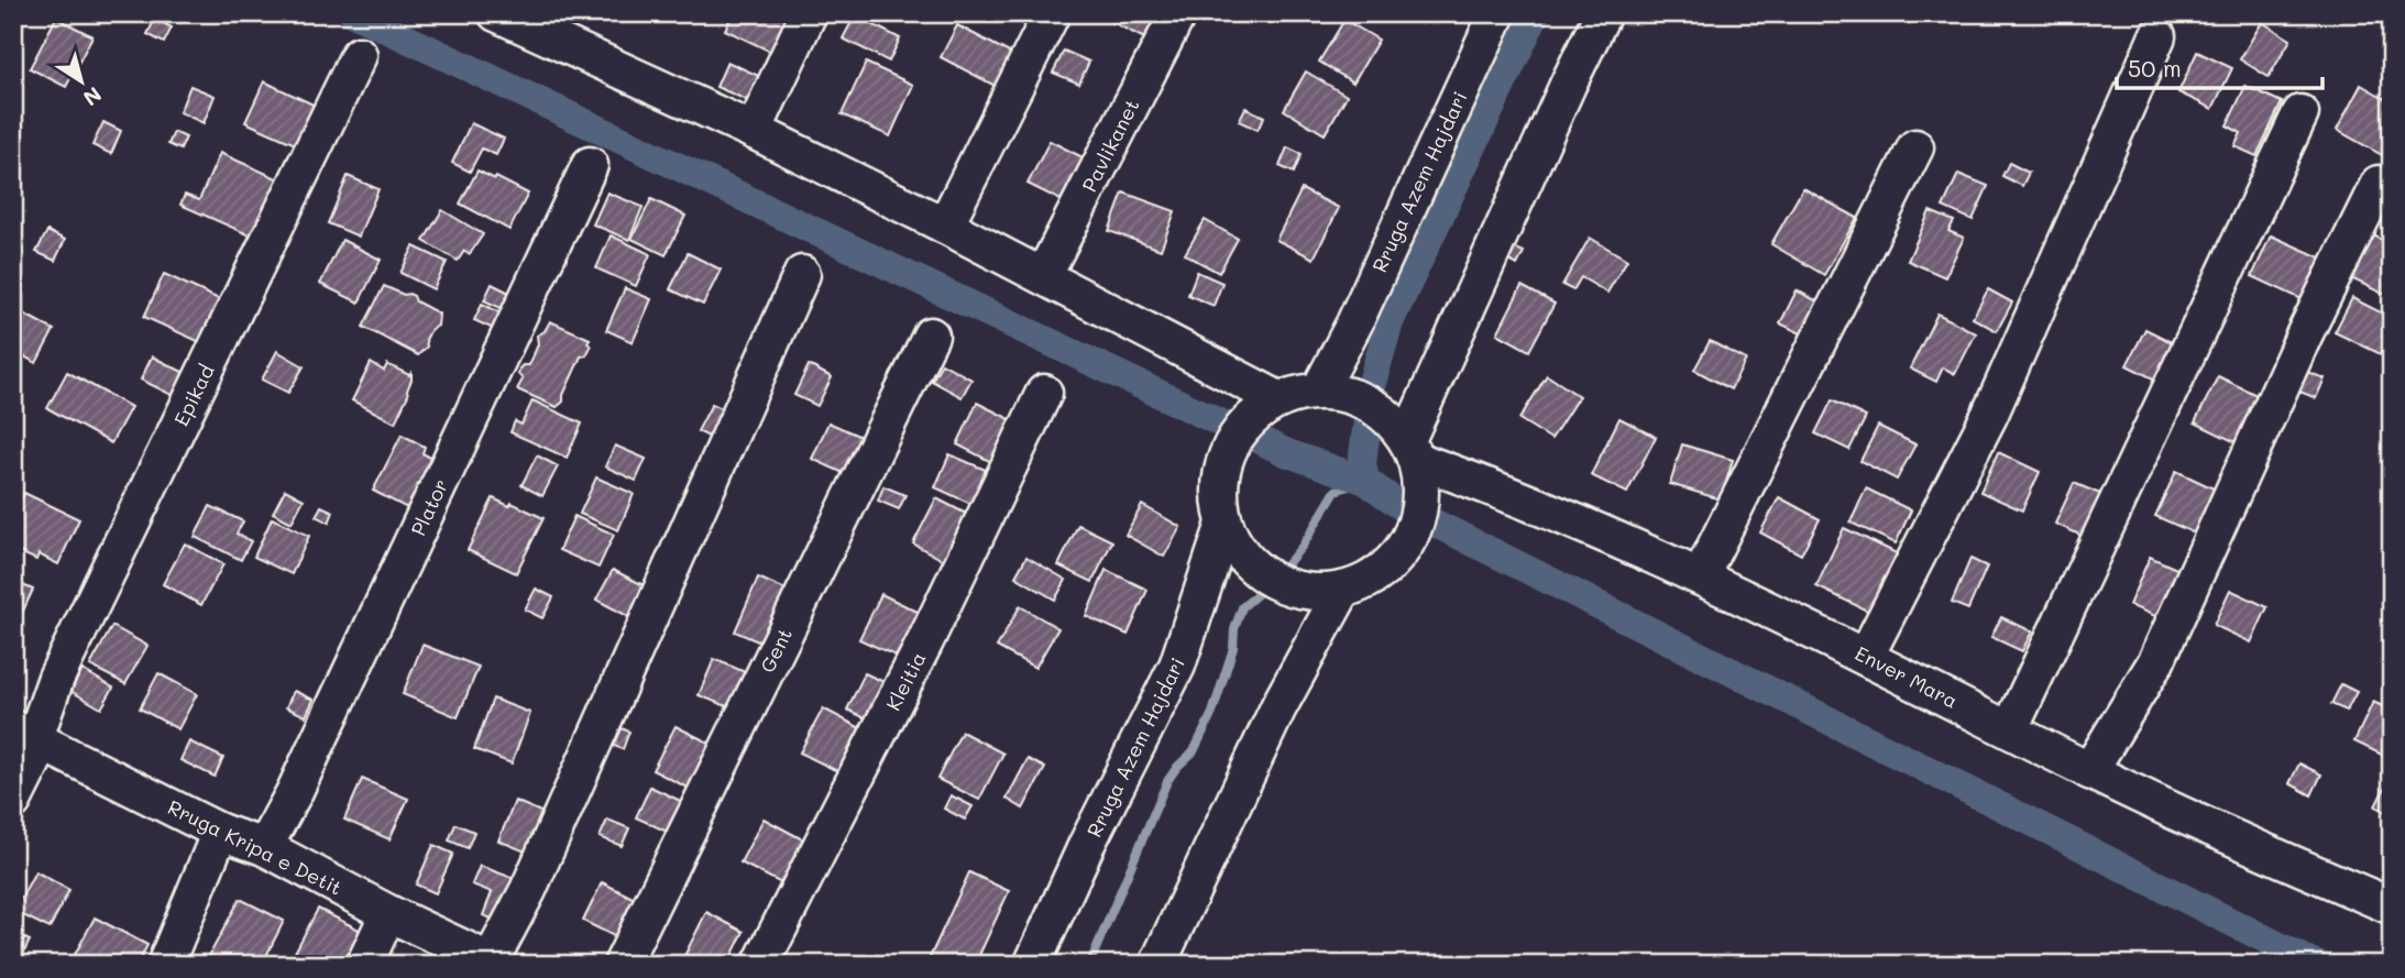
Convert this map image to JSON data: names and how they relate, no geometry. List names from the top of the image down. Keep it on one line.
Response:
{"streets":{"street":["Pavlikanet","Rruga Azem Hajdari","Epikad","Plator","Gent","Enver Mara","Kleitia","Rruga Kripa e Detit"]},"crossings":[["Rruga Azem Hajdari","Enver Mara"],["Epikad","Rruga Kripa e Detit"],["Plator","Rruga Kripa e Detit"]],"scale_bar":"50 m","north":"bottom right"}
